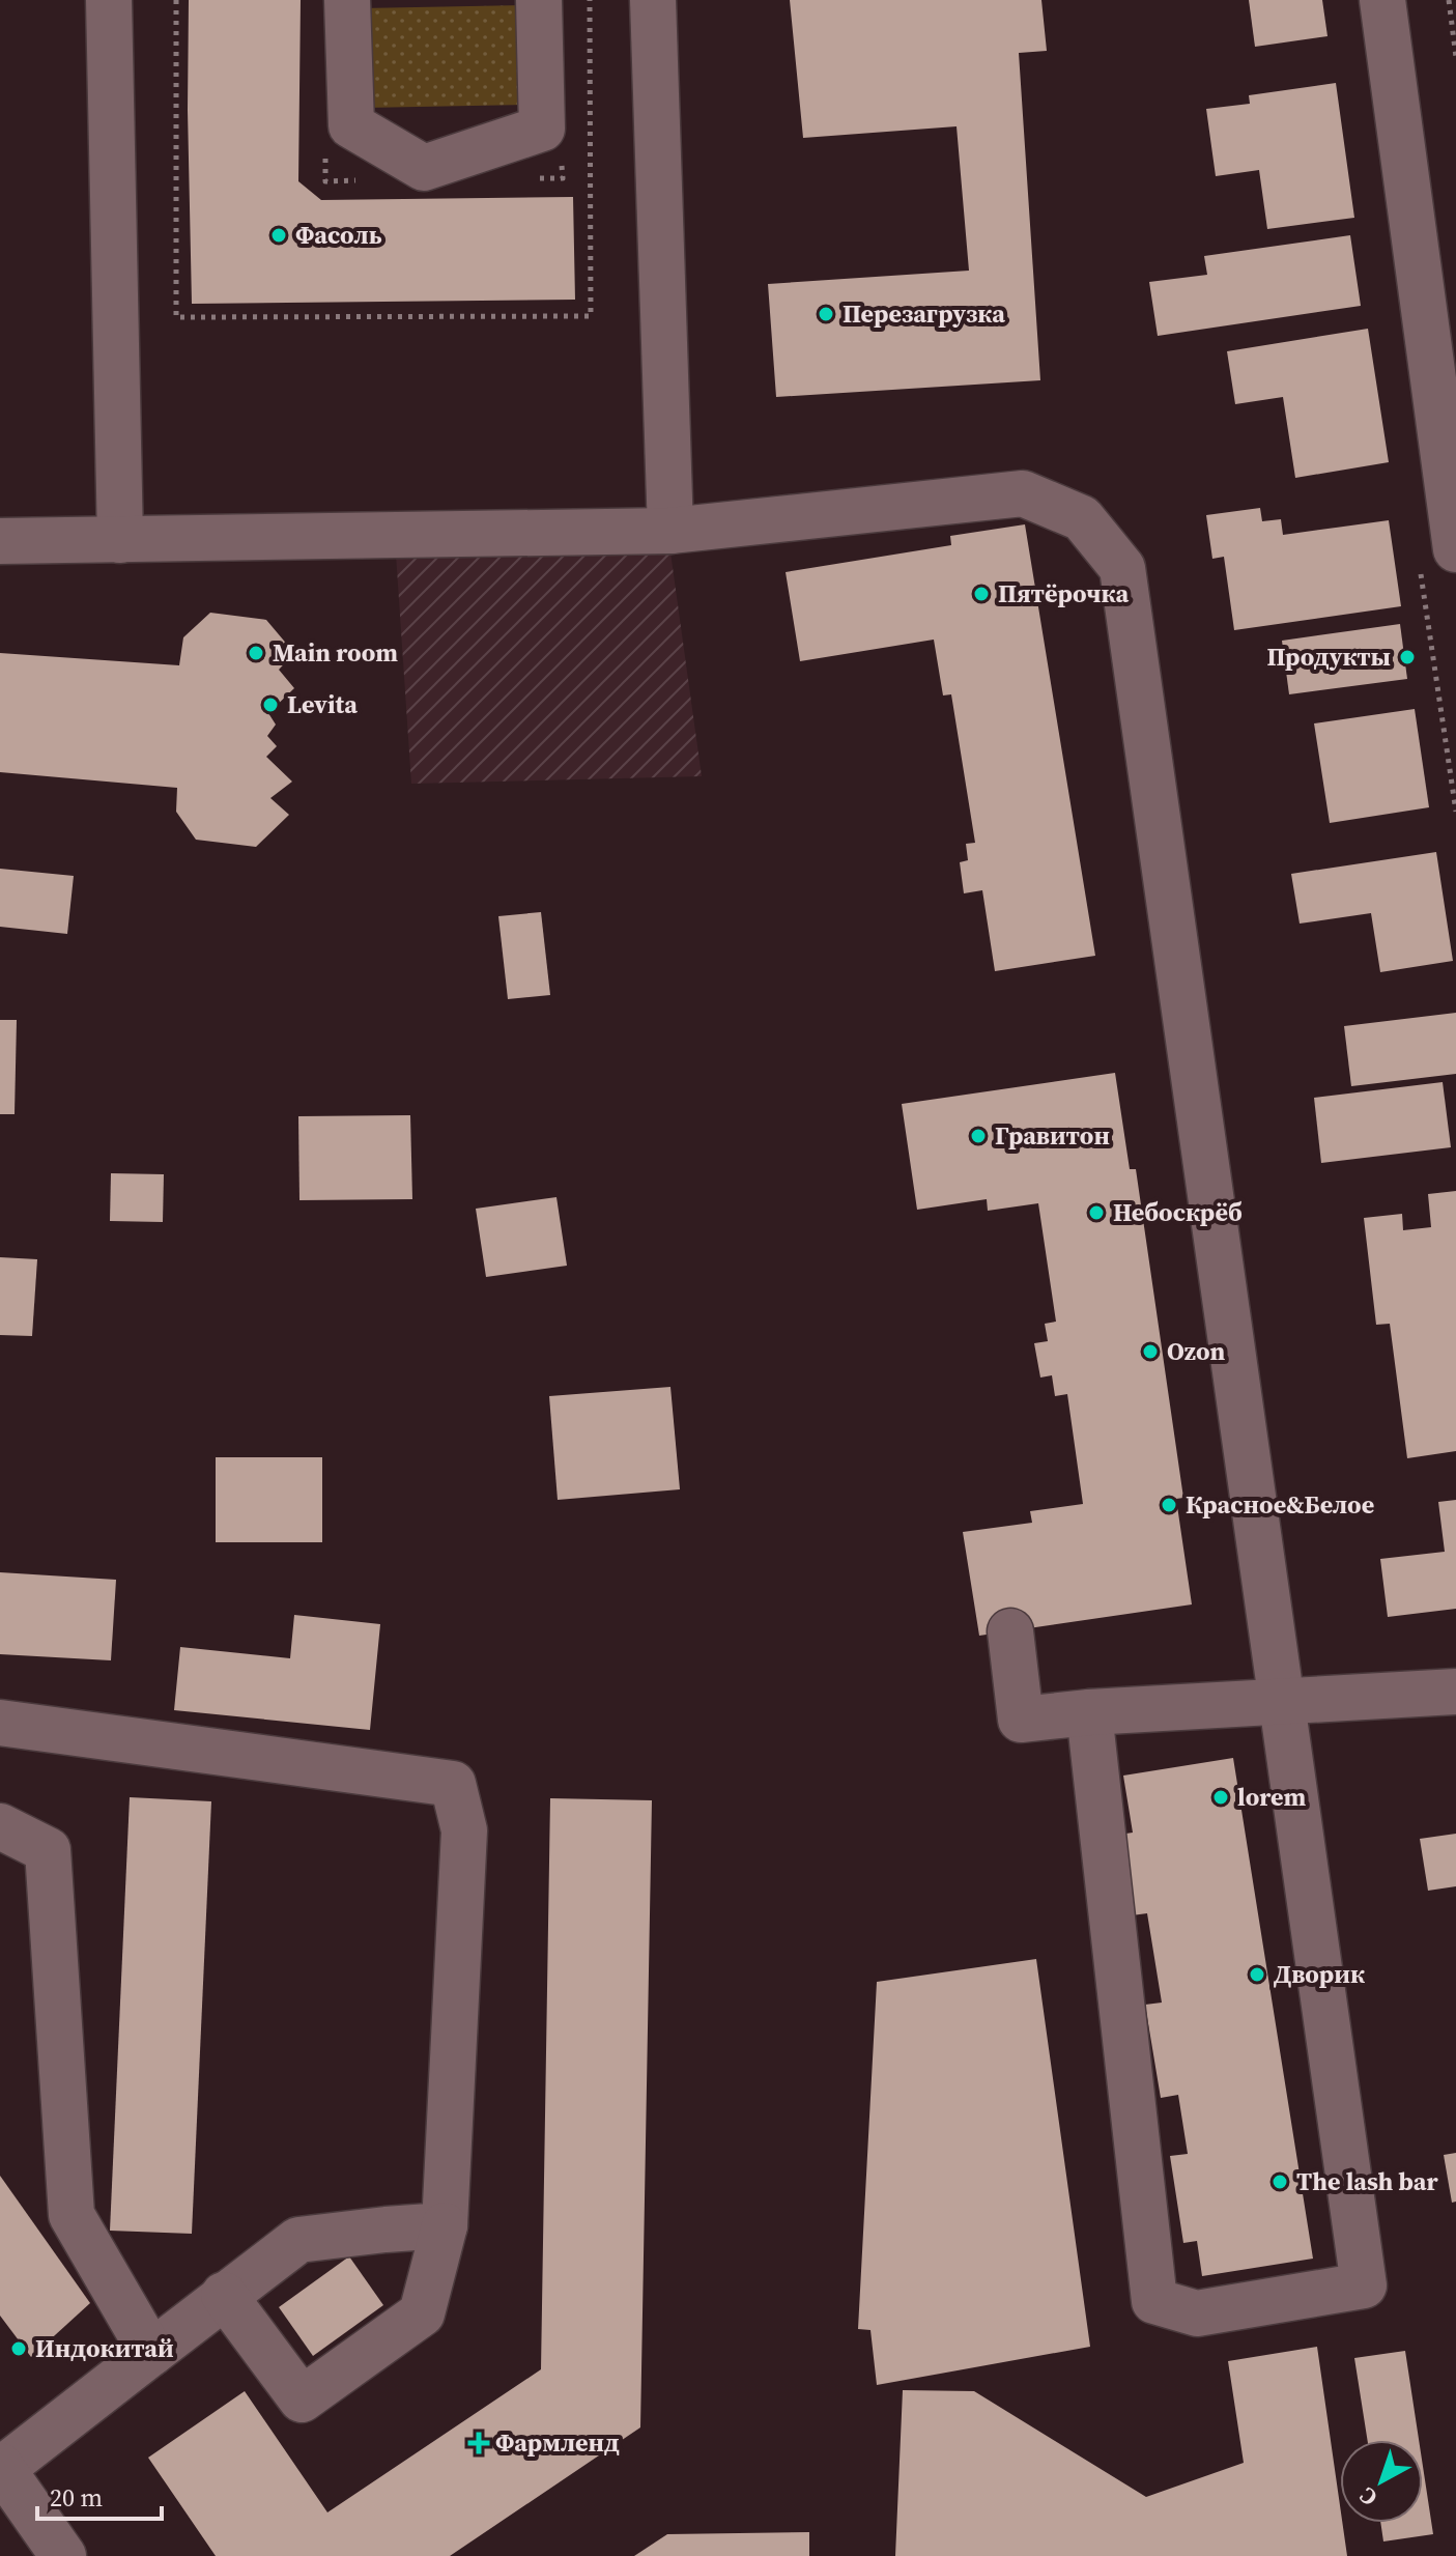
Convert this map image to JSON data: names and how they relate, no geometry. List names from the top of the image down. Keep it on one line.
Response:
{"places":{"other":["Фасоль","Перезагрузка","Пятёрочка","Main room","Продукты","Levita","Гравитон","Небоскрёб","Ozon","Красное&Белое","lorem","Дворик","The lash bar","Индокитай"],"health":["Фармленд"]},"scale_bar":"20 m","north":"bottom left"}
